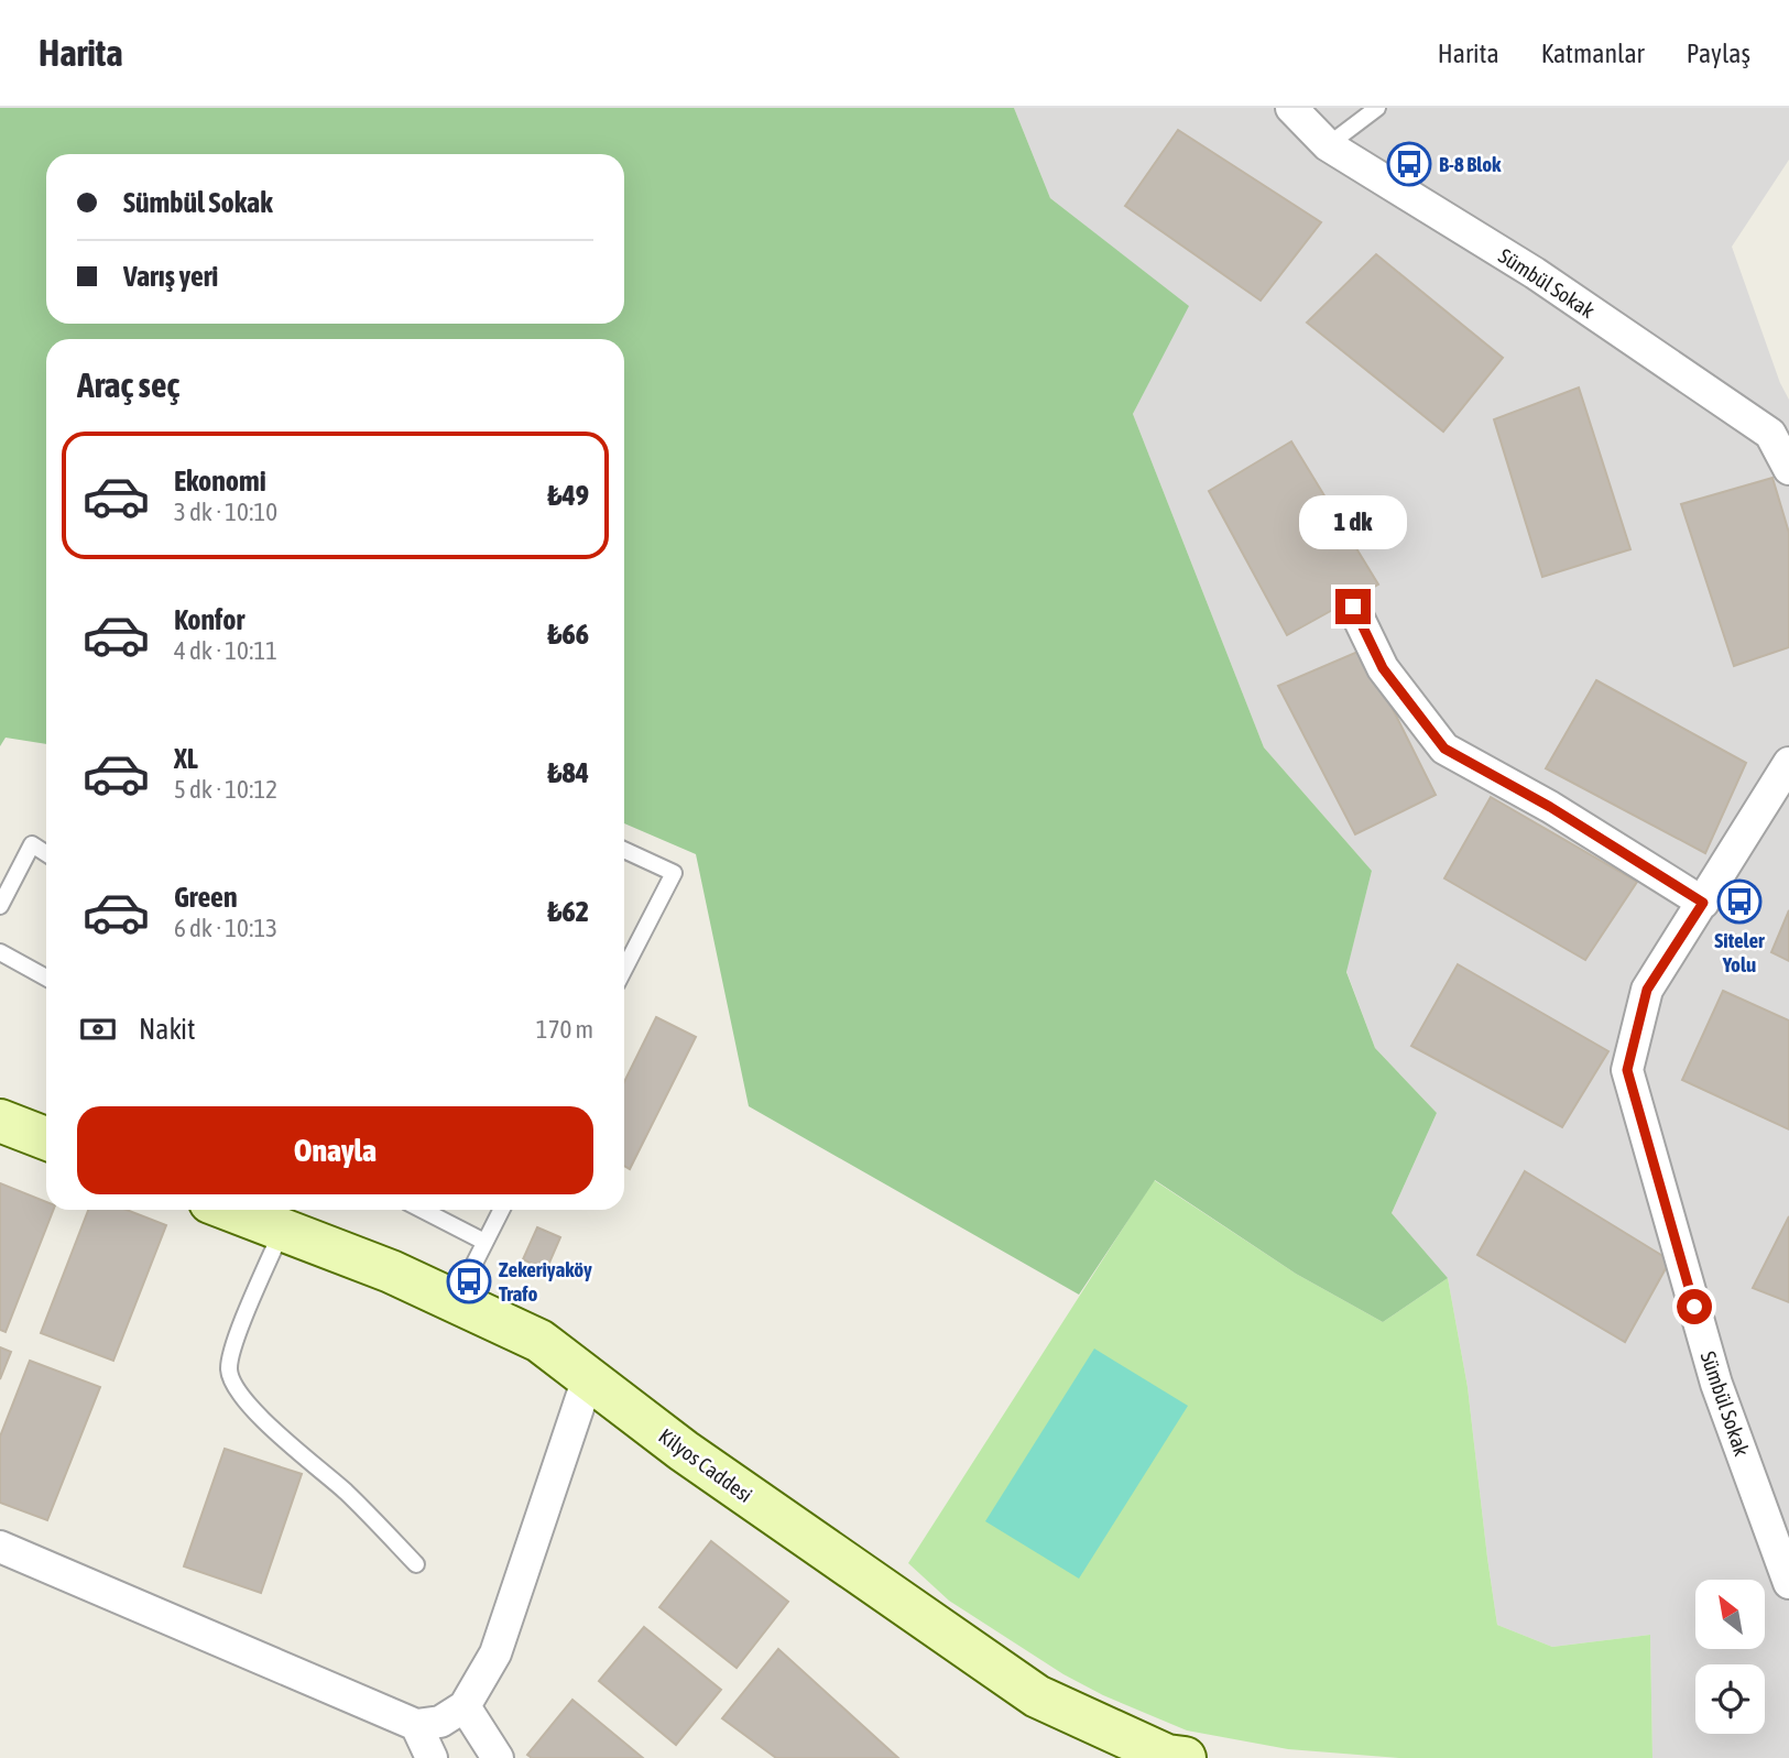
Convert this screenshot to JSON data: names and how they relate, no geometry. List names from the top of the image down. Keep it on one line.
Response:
{"streets":{"street":["Sümbül Sokak","Kilyos Caddesi"]},"places":{"bus stop":["B-8 Blok","Siteler Yolu","Zekeriyaköy Trafo"]},"north":"top left","page":{"header":"Harita","nav":["Harita","Katmanlar","Paylaş"],"banner":["Sümbül Sokak","Varış yeri"],"heading":"Araç seç","list":[{"name":"Ekonomi","note":"3 dk · 10:10","value":"₺49"},{"name":"Konfor","note":"4 dk · 10:11","value":"₺66"},{"name":"XL","note":"5 dk · 10:12","value":"₺84"},{"name":"Green","note":"6 dk · 10:13","value":"₺62"}],"bubble":"1 dk","pay":["Nakit","170 m"],"buttons":"Onayla"}}
